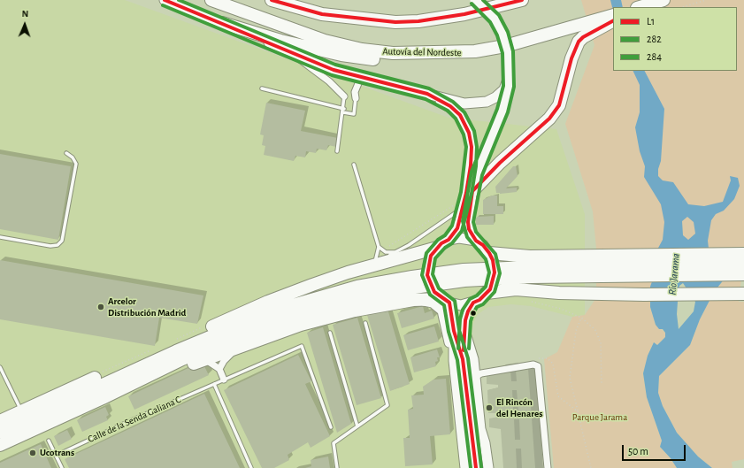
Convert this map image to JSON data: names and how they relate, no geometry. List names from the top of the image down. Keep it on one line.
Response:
{"streets":{"highway":["Autovía del Nordeste"],"lane":["Calle de la Senda Galiana C"]},"water":["Río Jarama"],"parks":["Parque Jarama"],"places":["Arcelor Distribución Madrid","El Rincón del Henares","Ucotrans"],"lines":["transit line L1","transit line 282","transit line 284"],"legend":["L1","282","284"],"scale_bar":"50 m","north":"top"}
